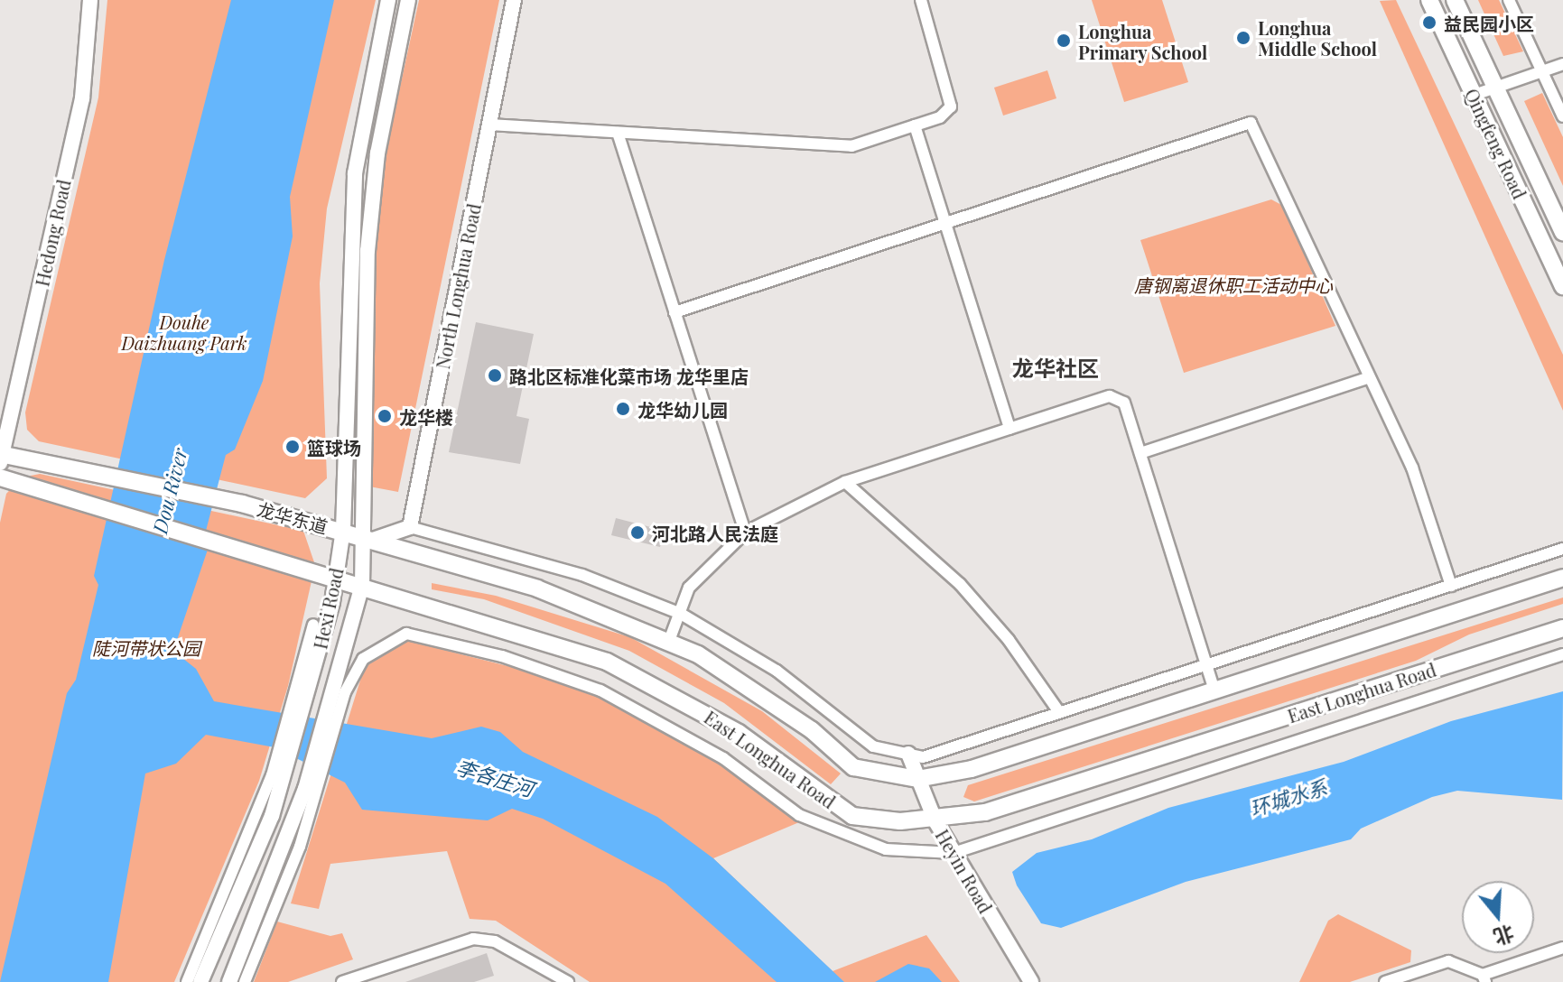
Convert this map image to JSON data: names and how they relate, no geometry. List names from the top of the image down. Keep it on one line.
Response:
{"streets":{"main road":["Qingfeng Road","Hedong Road","North Longhua Road","龙华东道","Hexi Road","East Longhua Road","Heyin Road"]},"crossings":[["Hedong Road","龙华东道"],["龙华东道","Hexi Road"],["Hexi Road","East Longhua Road"],["East Longhua Road","Heyin Road"]],"districts":["龙华社区"],"water":["Dou River","李各庄河","环城水系"],"parks":["唐钢离退休职工活动中心","Douhe Daizhuang Park","陡河带状公园"],"places":["益民园小区","Longhua Middle School","Longhua Primary School","路北区标准化菜市场 龙华里店","龙华幼儿园","龙华楼","篮球场","河北路人民法庭"],"north":"bottom"}
